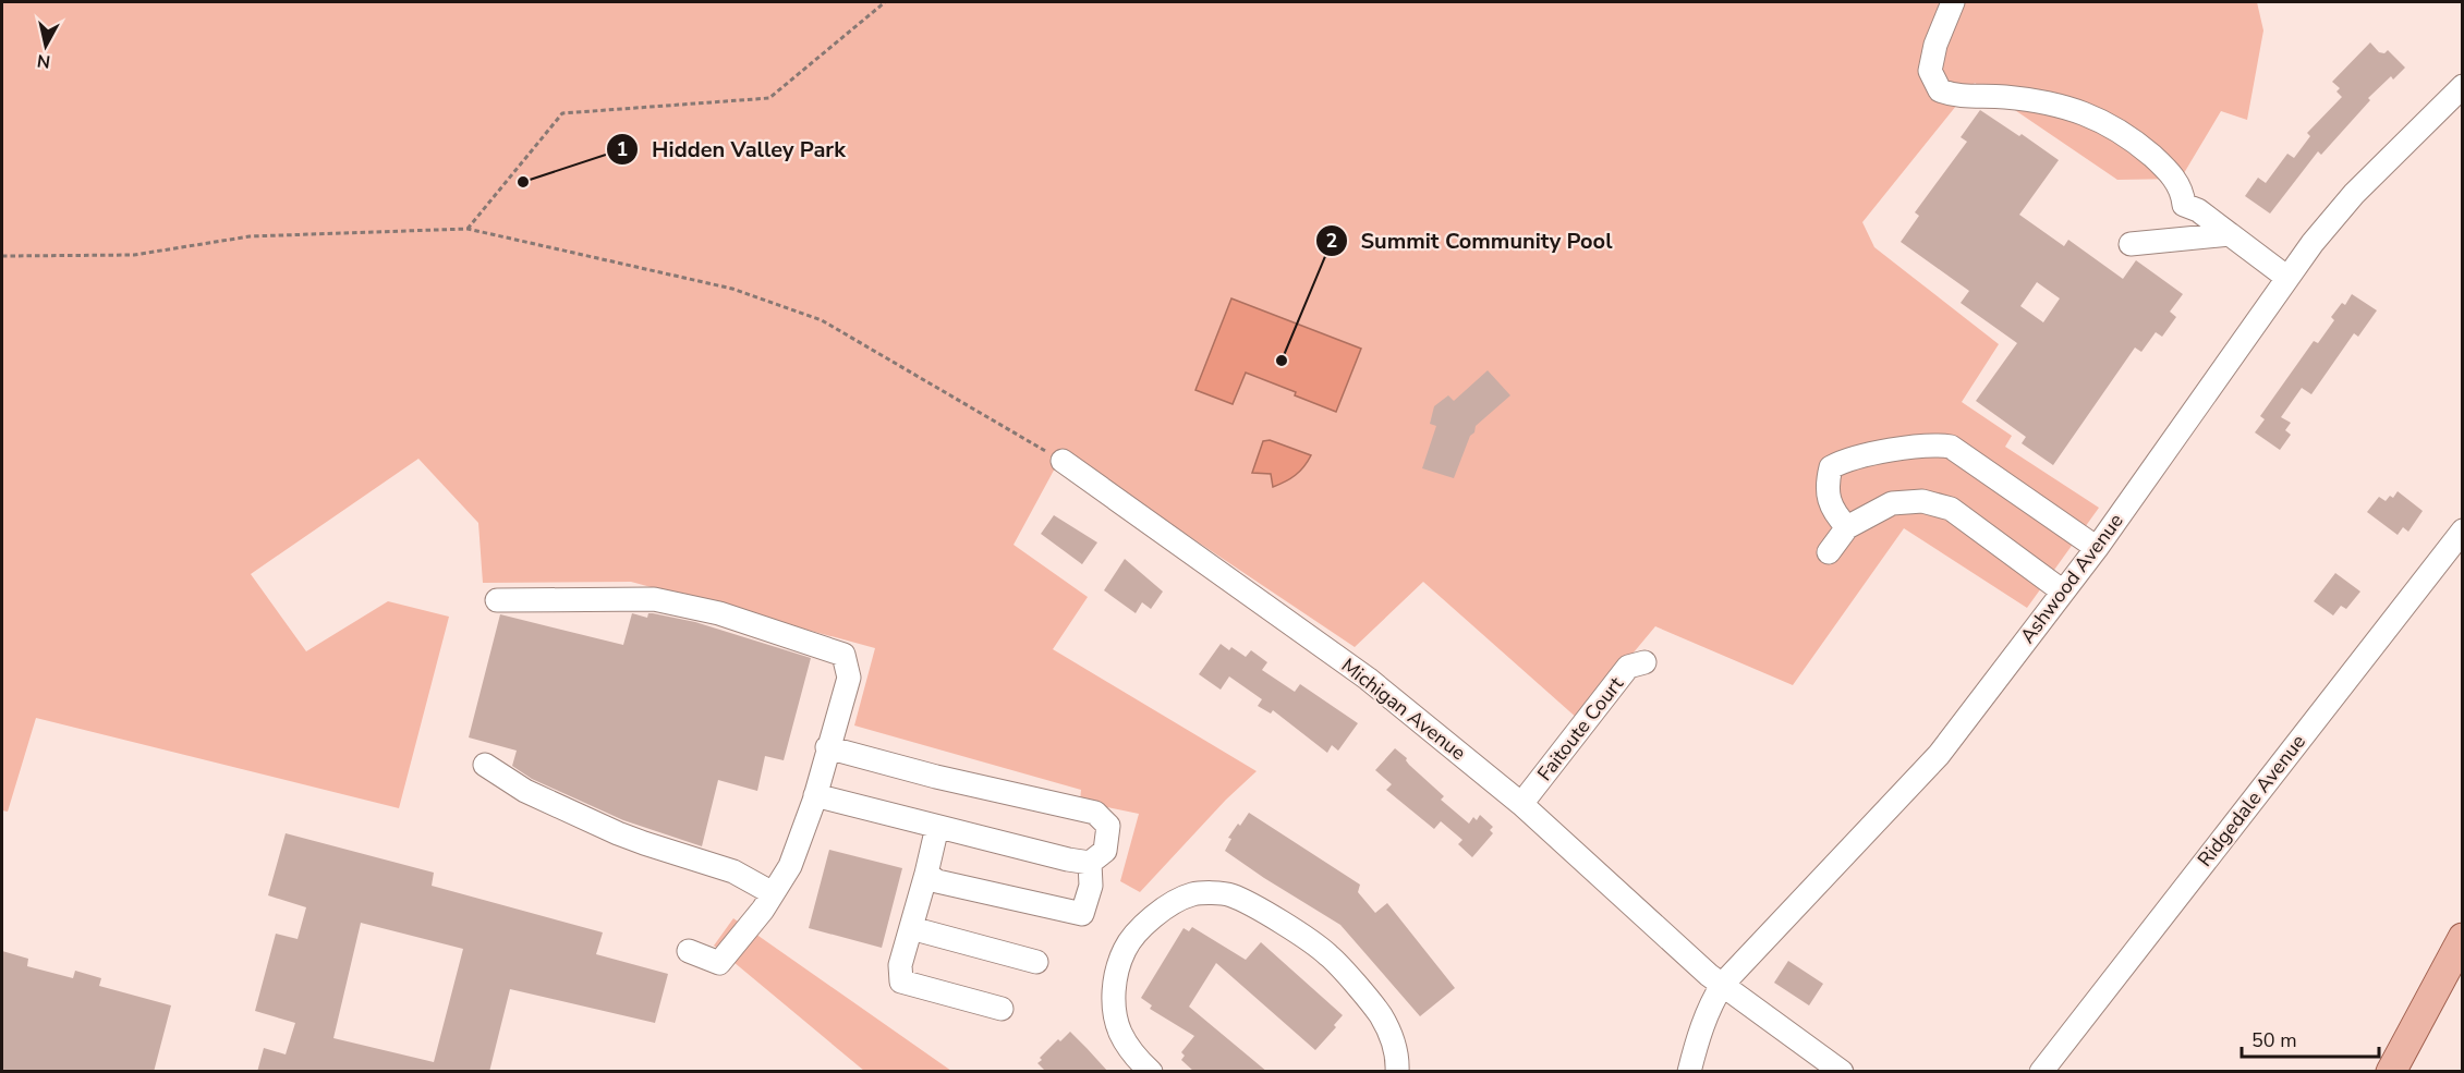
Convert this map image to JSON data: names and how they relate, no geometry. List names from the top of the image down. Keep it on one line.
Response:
{"streets":{"street":["Ashwood Avenue","Michigan Avenue","Faitoute Court","Ridgedale Avenue"]},"crossings":[["Ashwood Avenue","Michigan Avenue"],["Michigan Avenue","Faitoute Court"]],"places":["Hidden Valley Park","Summit Community Pool"],"scale_bar":"50 m","north":"bottom"}
